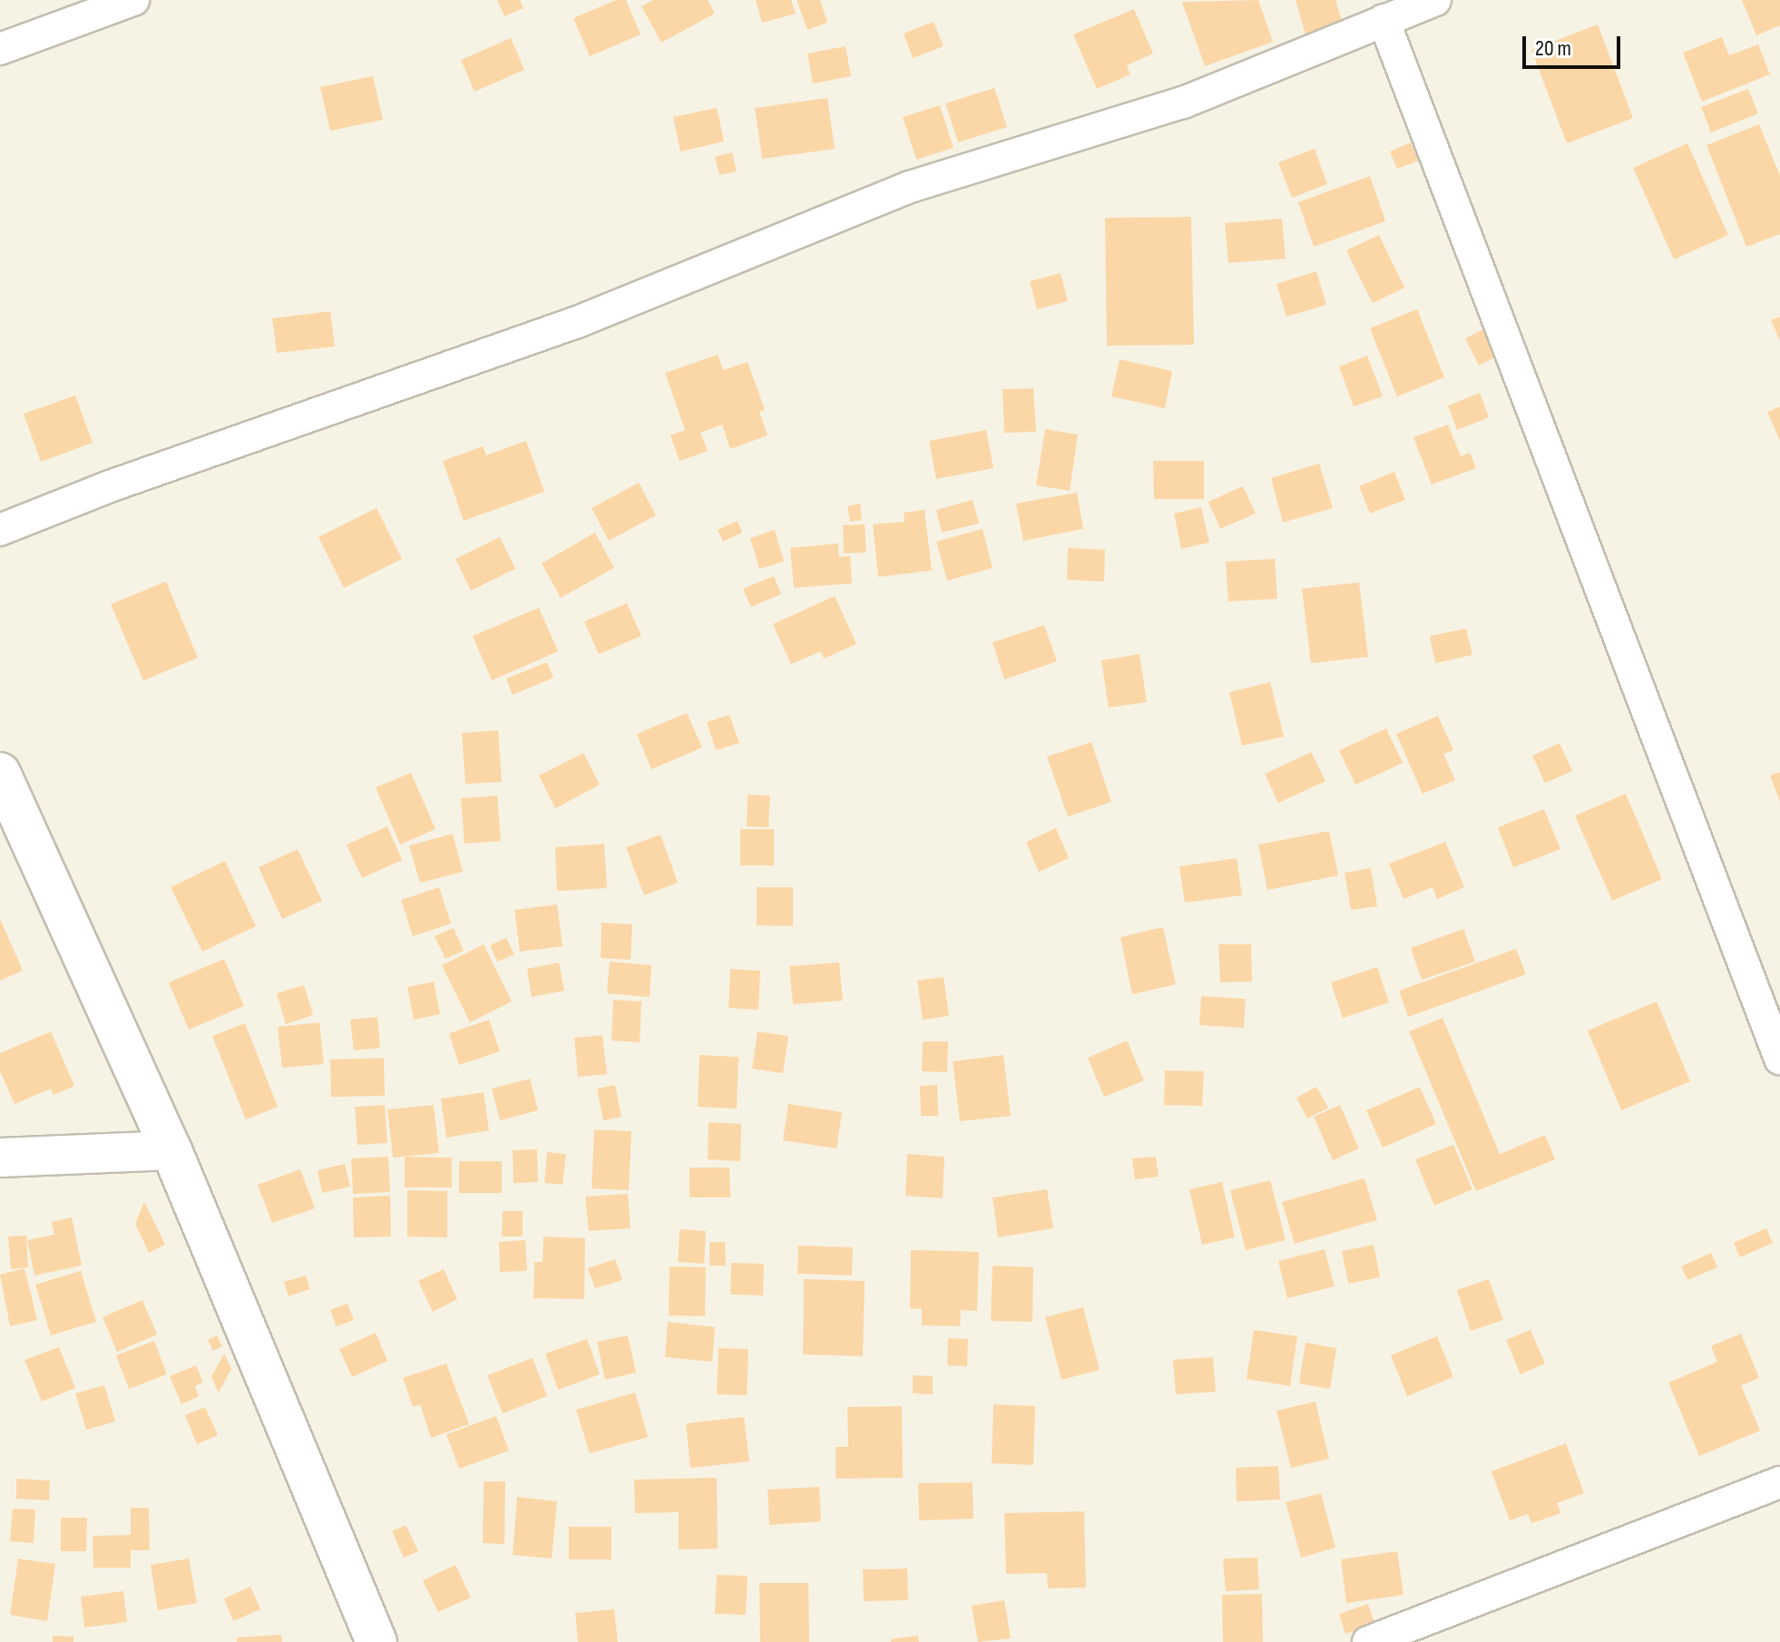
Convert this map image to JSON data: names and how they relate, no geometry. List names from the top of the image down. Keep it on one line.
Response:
{"scale_bar":"20 m"}
